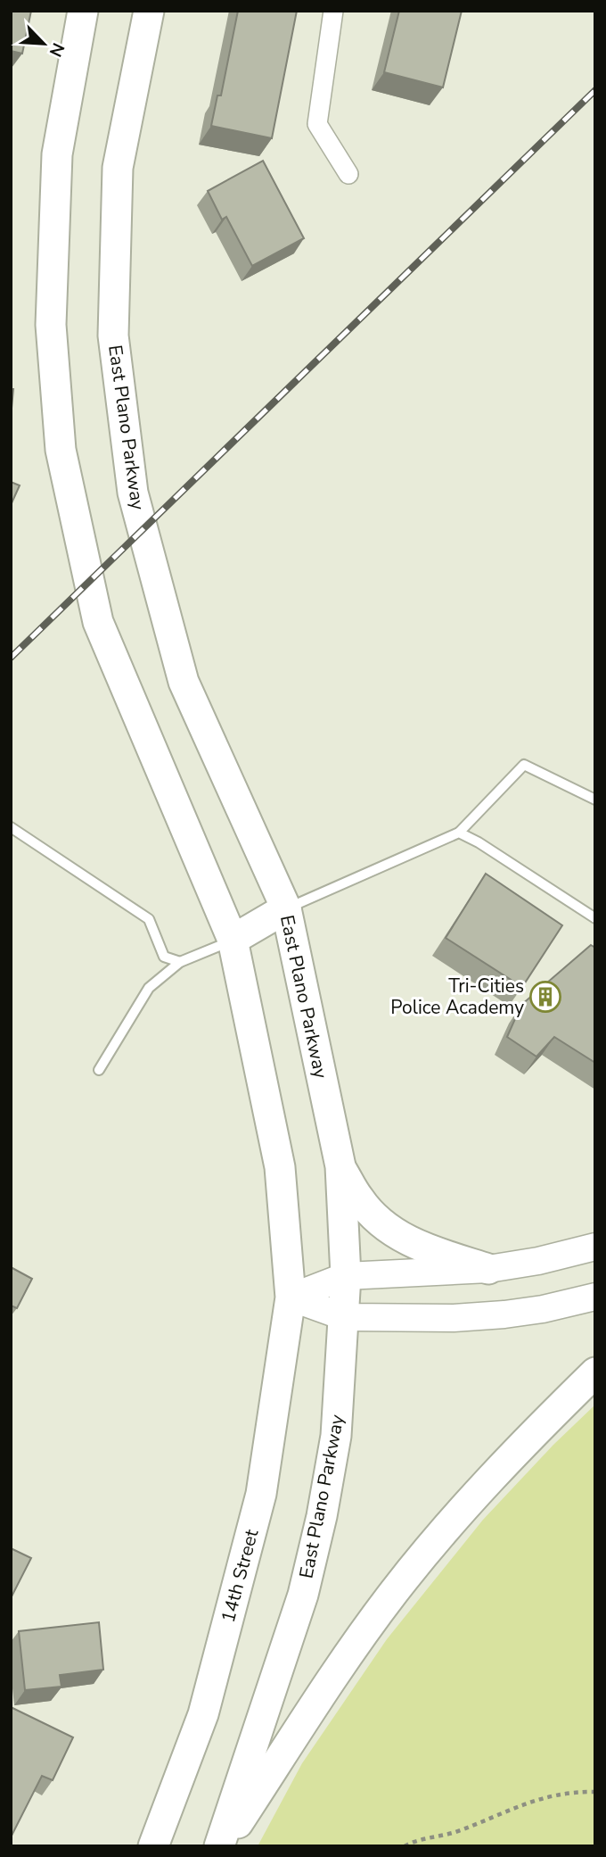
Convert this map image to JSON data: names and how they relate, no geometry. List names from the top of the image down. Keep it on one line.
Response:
{"streets":{"main road":["East Plano Parkway","14th Street"]},"places":{"building":["Tri-Cities Police Academy"]},"north":"bottom right"}
